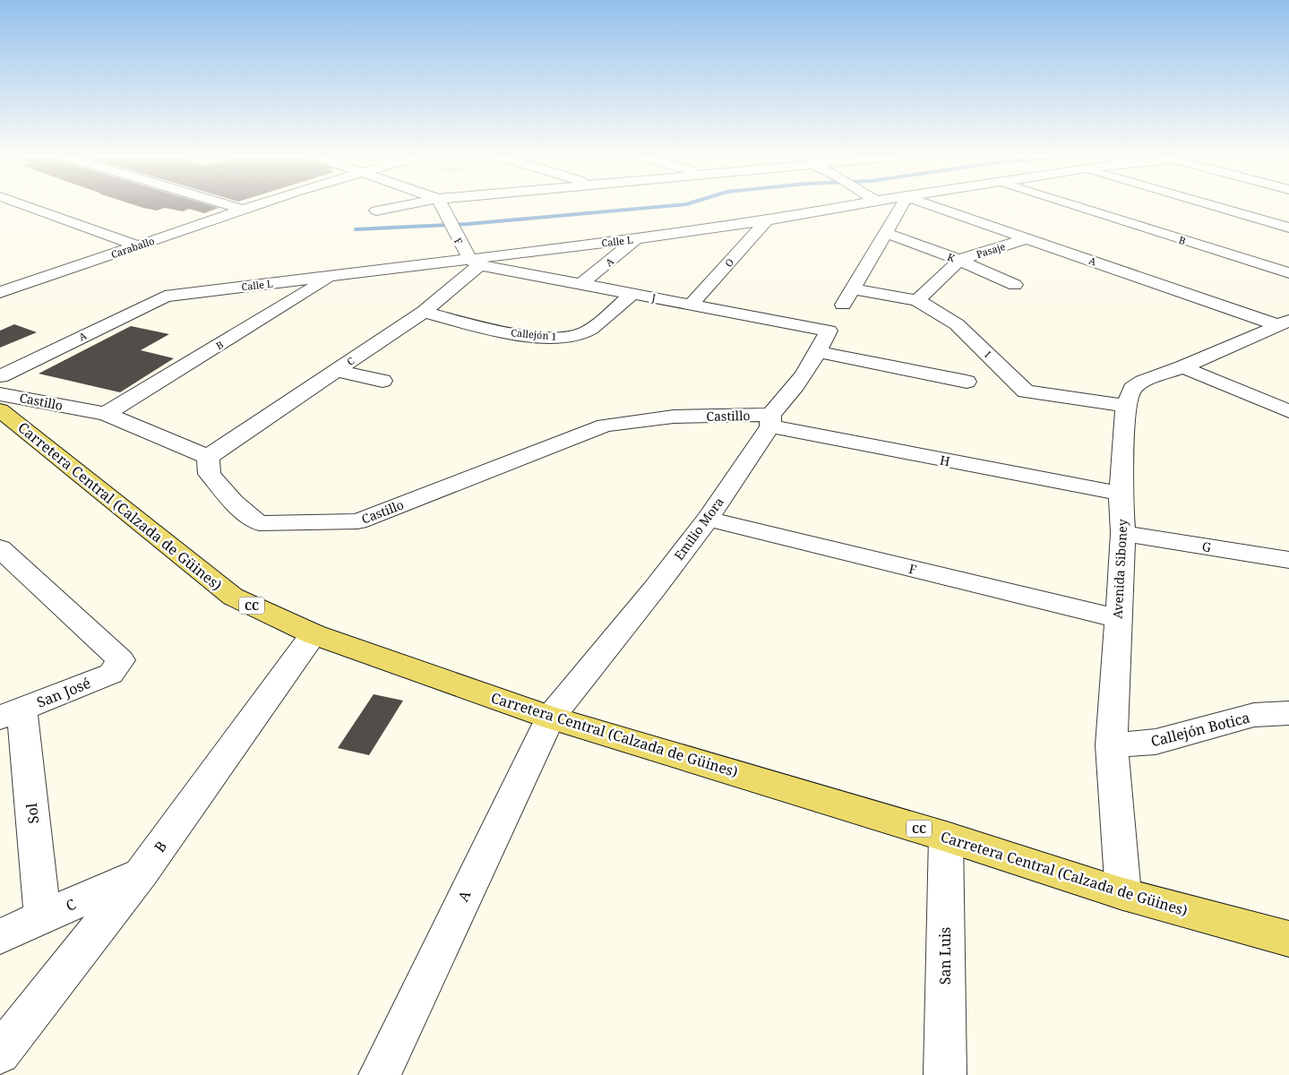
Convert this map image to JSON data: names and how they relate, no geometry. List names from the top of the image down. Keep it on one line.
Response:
{"streets":{"main road":["Carretera Central (Calzada de Güines)","CC"],"street":["B","F","Calle L","Caraballo","Pasaje","K","A","O","J","Callejón 1","I","C","Castillo","H","Emilio Mora","G","Avenida Siboney","San José","Callejón Botica","Sol","San Luis"]},"crossings":[["B","Calle L"],["B","C"],["B","Castillo"],["B","Carretera Central (Calzada de Güines)"],["F","Calle L"],["F","J"],["F","C"],["F","Emilio Mora"],["F","Avenida Siboney"],["Calle L","A"],["Calle L","O"],["Calle L","J"],["Calle L","C"],["Pasaje","K"],["Pasaje","A"],["K","I"],["A","J"],["A","Carretera Central (Calzada de Güines)"],["A","Emilio Mora"],["A","Avenida Siboney"],["O","J"],["J","Callejón 1"],["J","C"],["J","Emilio Mora"],["Callejón 1","C"],["I","Avenida Siboney"],["C","Castillo"],["C","Sol"],["Castillo","H"],["Castillo","Emilio Mora"],["H","Emilio Mora"],["H","Avenida Siboney"],["Carretera Central (Calzada de Güines)","Emilio Mora"],["Carretera Central (Calzada de Güines)","Avenida Siboney"],["Carretera Central (Calzada de Güines)","San Luis"],["G","Avenida Siboney"],["Avenida Siboney","Callejón Botica"],["San José","Sol"]]}
